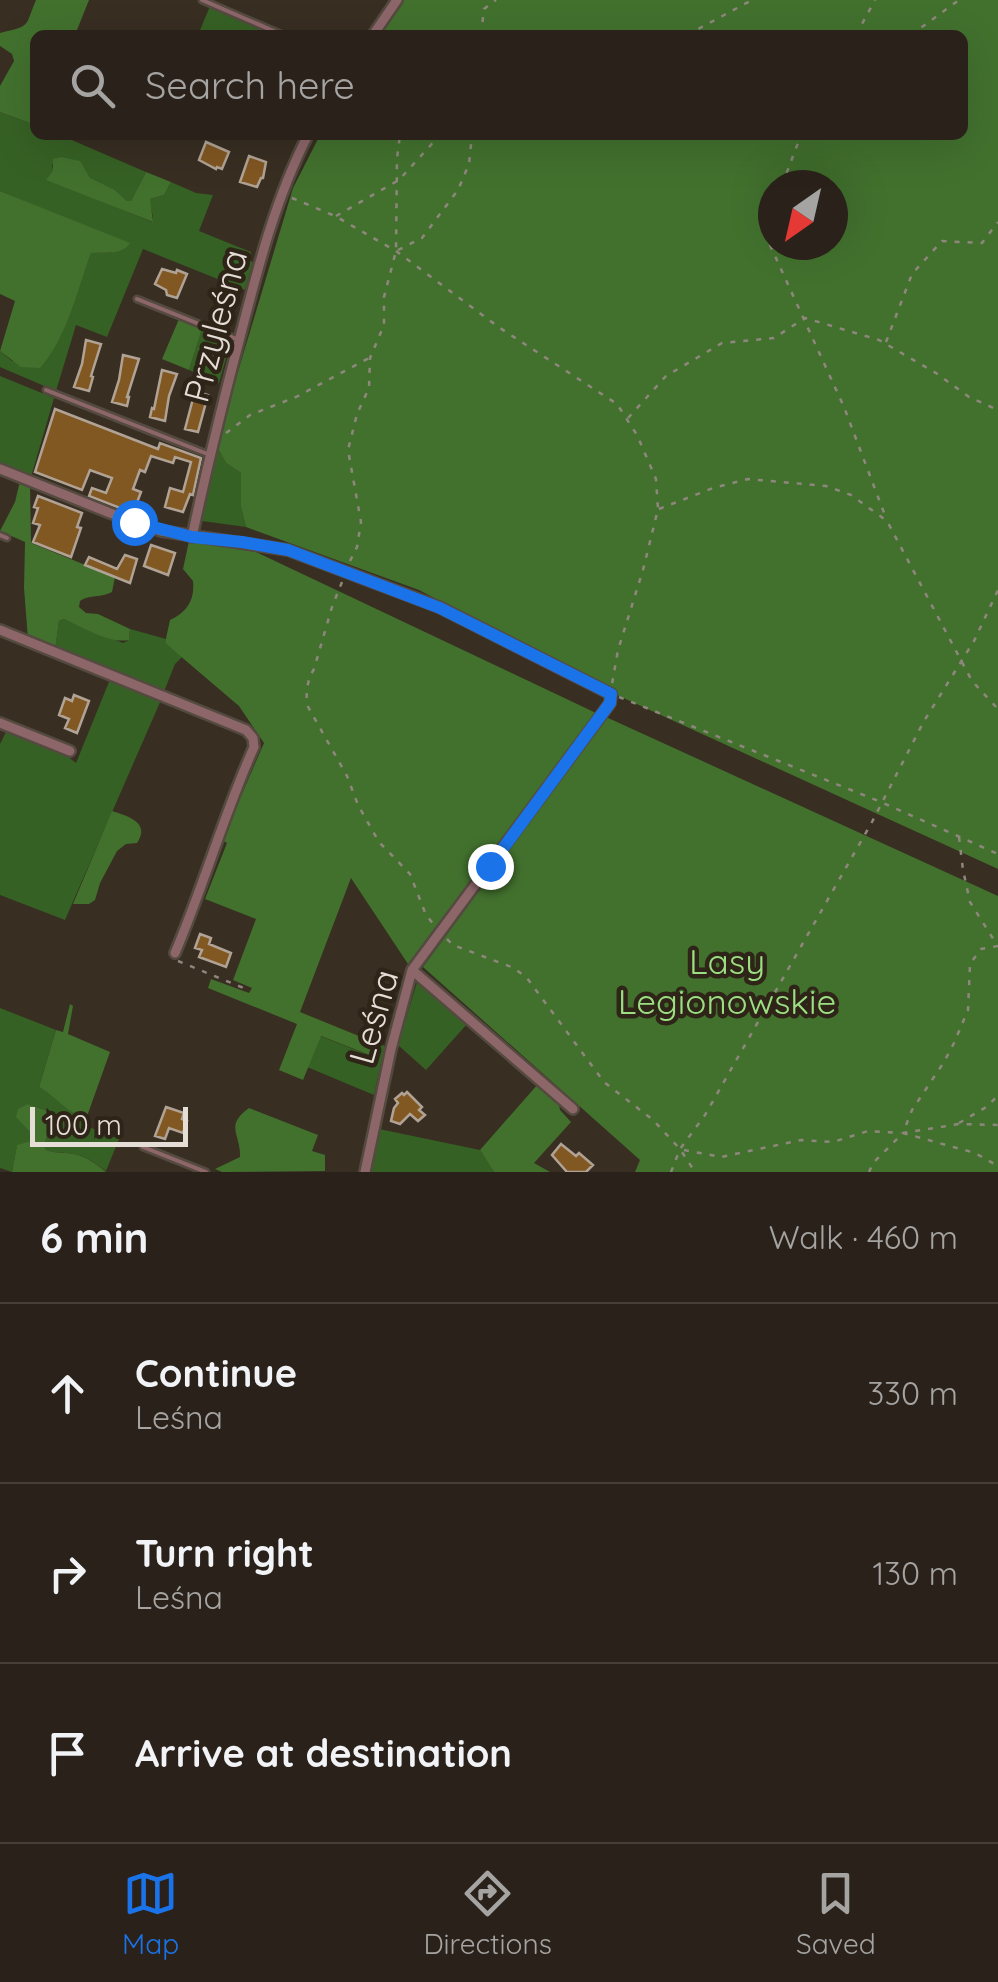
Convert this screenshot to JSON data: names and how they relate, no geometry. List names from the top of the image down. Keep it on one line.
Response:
{"streets":{"street":["Przyleśna","Leśna"]},"parks":["Lasy Legionowskie"],"scale_bar":"100 m","north":"bottom left","page":{"search":"Search here","scale":"100 m","heading":["6 min","Walk · 460 m"],"list":[["Continue","Leśna","330 m"],["Turn right","Leśna","130 m"],"Arrive at destination"],"nav":["Map","Directions","Saved"]}}
